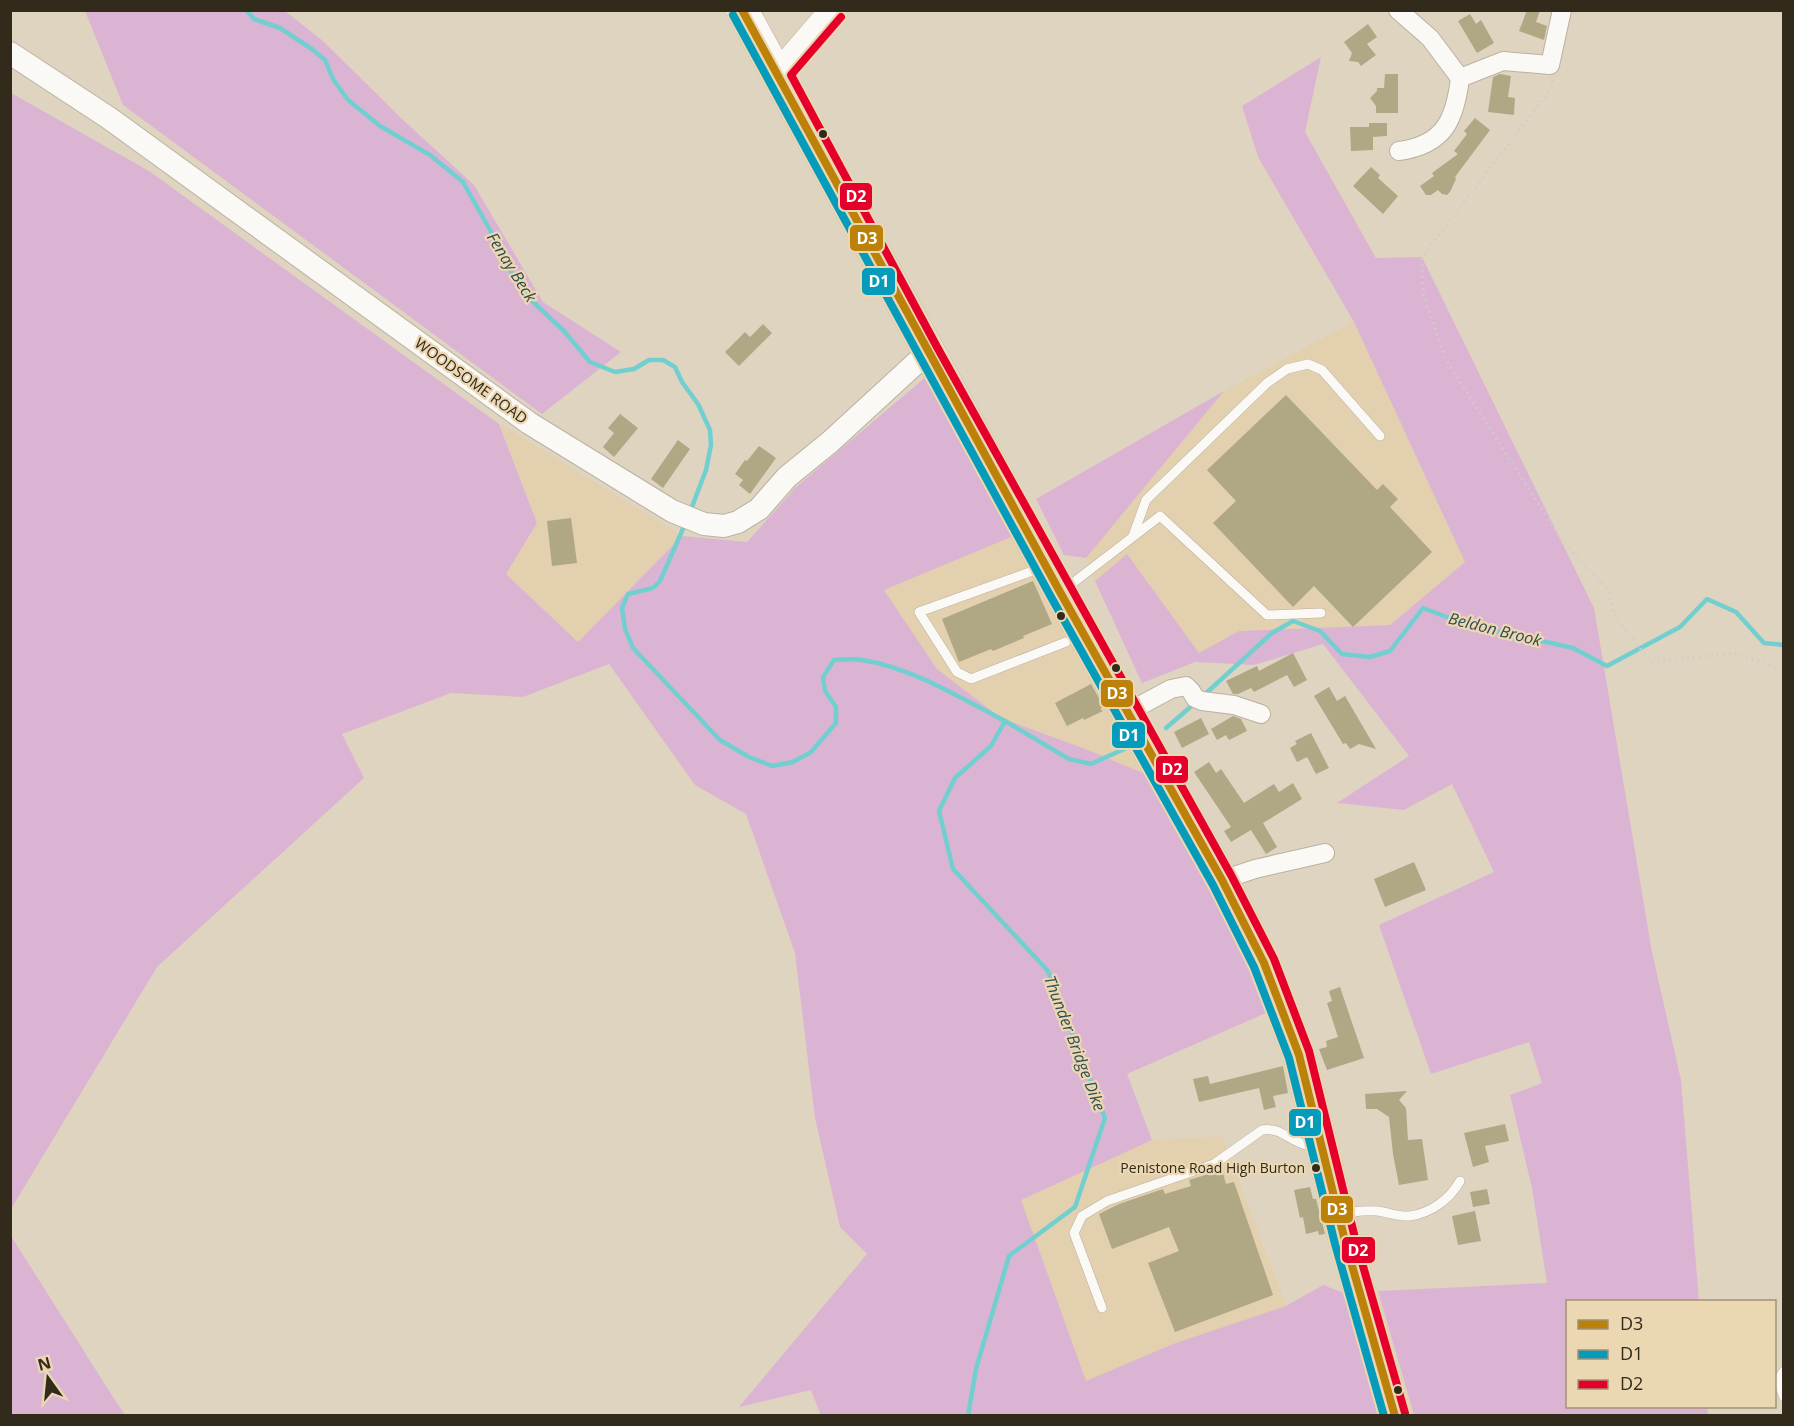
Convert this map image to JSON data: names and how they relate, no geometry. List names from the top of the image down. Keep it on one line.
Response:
{"streets":{"street":["WOODSOME ROAD"]},"water":["Fenay Beck","Beldon Brook","Thunder Bridge Dike"],"places":["Penistone Road High Burton"],"lines":["transit line D3","transit line D1","transit line D2"],"legend":["D3","D1","D2"],"north":"top"}
